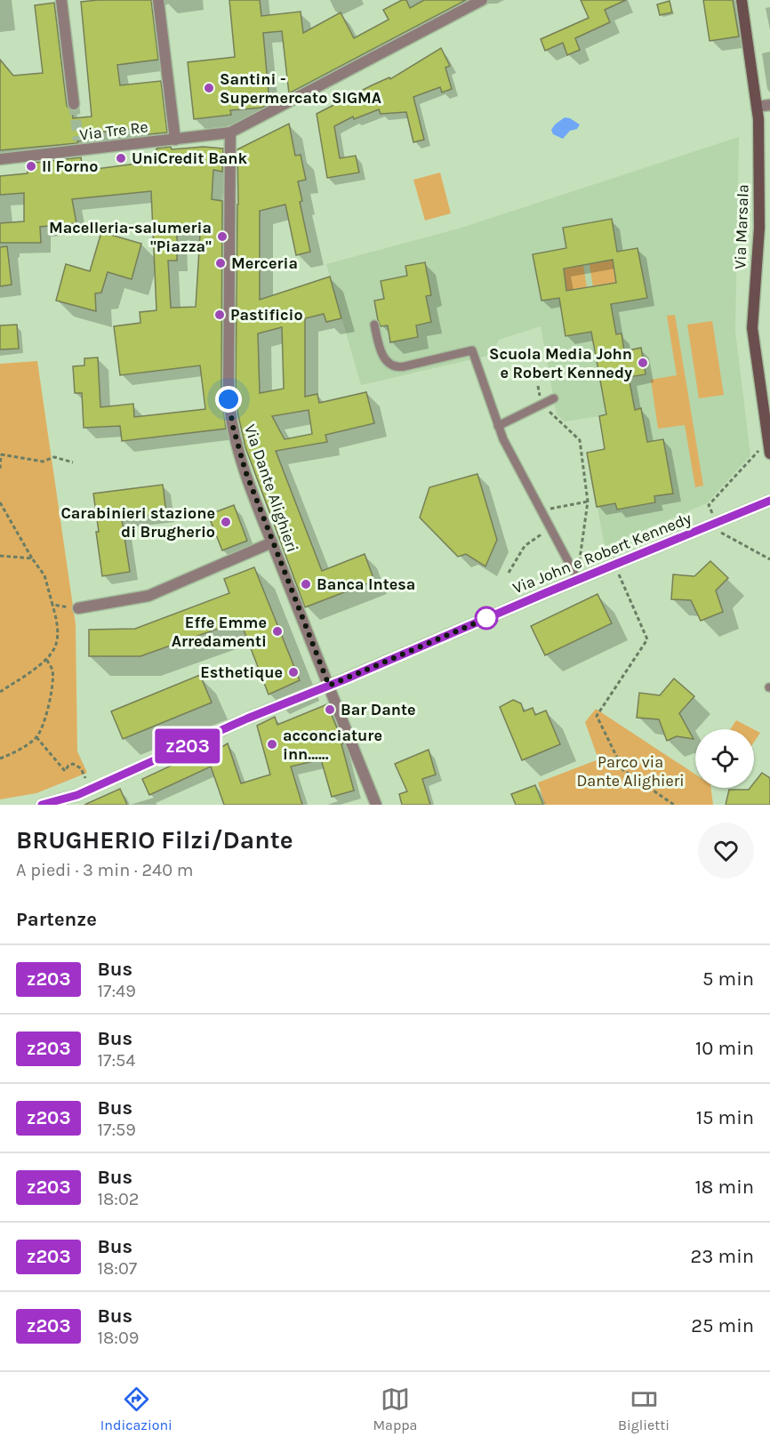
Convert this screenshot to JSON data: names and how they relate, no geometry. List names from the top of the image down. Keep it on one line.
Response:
{"streets":{"main road":["Via Marsala"],"street":["Via Tre Re","Via Dante Alighieri","Via John e Robert Kennedy"]},"crossings":[["Via Tre Re","Via Dante Alighieri"],["Via Dante Alighieri","Via John e Robert Kennedy"]],"parks":["Parco via Dante Alighieri"],"places":["Santini - Supermercato SIGMA","UniCredit Bank","Il Forno","Macelleria-salumeria \"Piazza\"","Merceria","Pastificio","Scuola Media John e Robert Kennedy","Carabinieri stazione di Brugherio","Banca Intesa","Effe Emme Arredamenti","Esthetique","Bar Dante","acconciature inn......"],"lines":["bus line z203"],"page":{"on_map":"z203","heading":[["BRUGHERIO Filzi/Dante","A piedi · 3 min · 240 m"],"Partenze"],"list":[{"mark":"z203","name":"Bus","note":"17:49","value":"5 min"},{"mark":"z203","name":"Bus","note":"17:54","value":"10 min"},{"mark":"z203","name":"Bus","note":"17:59","value":"15 min"},{"mark":"z203","name":"Bus","note":"18:02","value":"18 min"},{"mark":"z203","name":"Bus","note":"18:07","value":"23 min"},{"mark":"z203","name":"Bus","note":"18:09","value":"25 min"}],"tabs":["Indicazioni","Mappa","Biglietti"]}}
